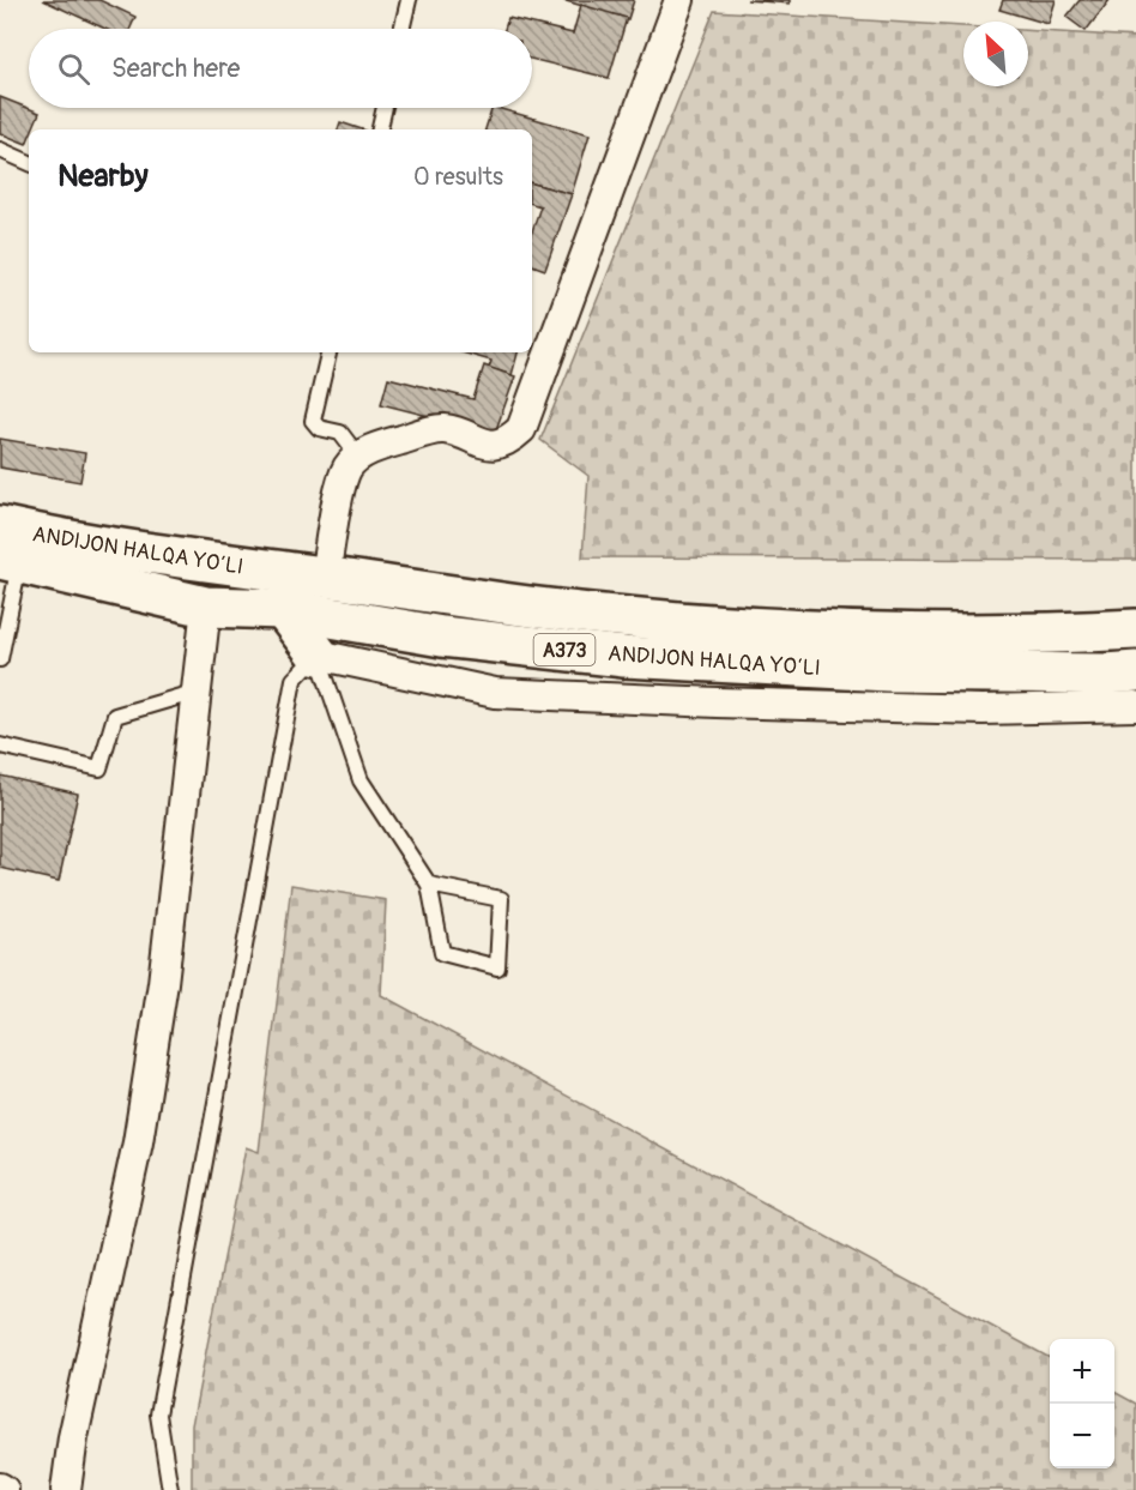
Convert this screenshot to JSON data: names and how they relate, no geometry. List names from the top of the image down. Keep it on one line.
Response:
{"streets":{"highway":["ANDIJON HALQA YO‘LI","A373"]},"north":"top left","page":{"search":"Search here","heading":["Nearby","0 results"],"map_buttons":["+","−"]}}
